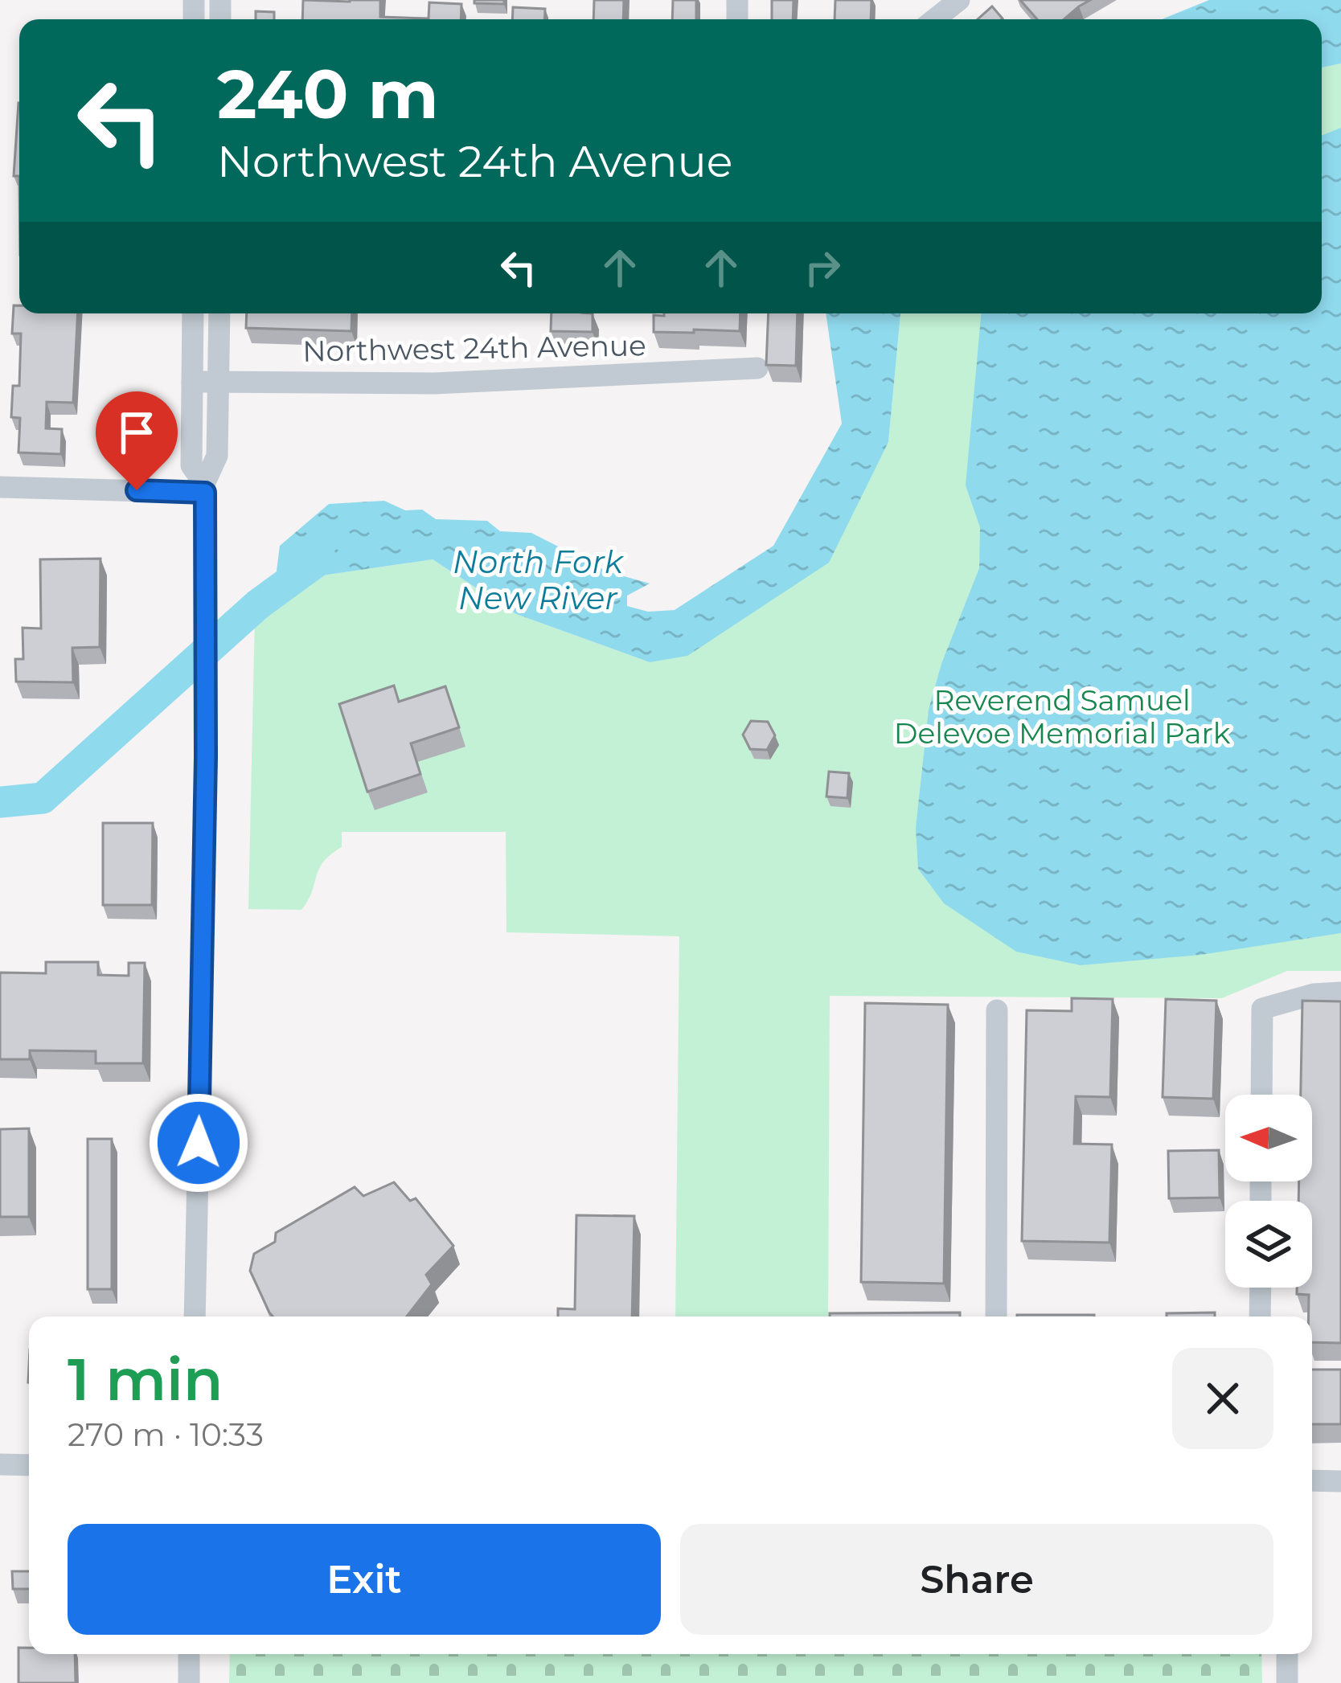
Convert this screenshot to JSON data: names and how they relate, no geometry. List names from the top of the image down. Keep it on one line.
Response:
{"streets":{"street":["Northwest 24th Avenue"]},"water":["North Fork New River"],"parks":["Reverend Samuel Delevoe Memorial Park"],"north":"left","page":{"turn":["240 m","Northwest 24th Avenue"],"heading":["1 min","270 m · 10:33"],"buttons":["Exit","Share"]}}
